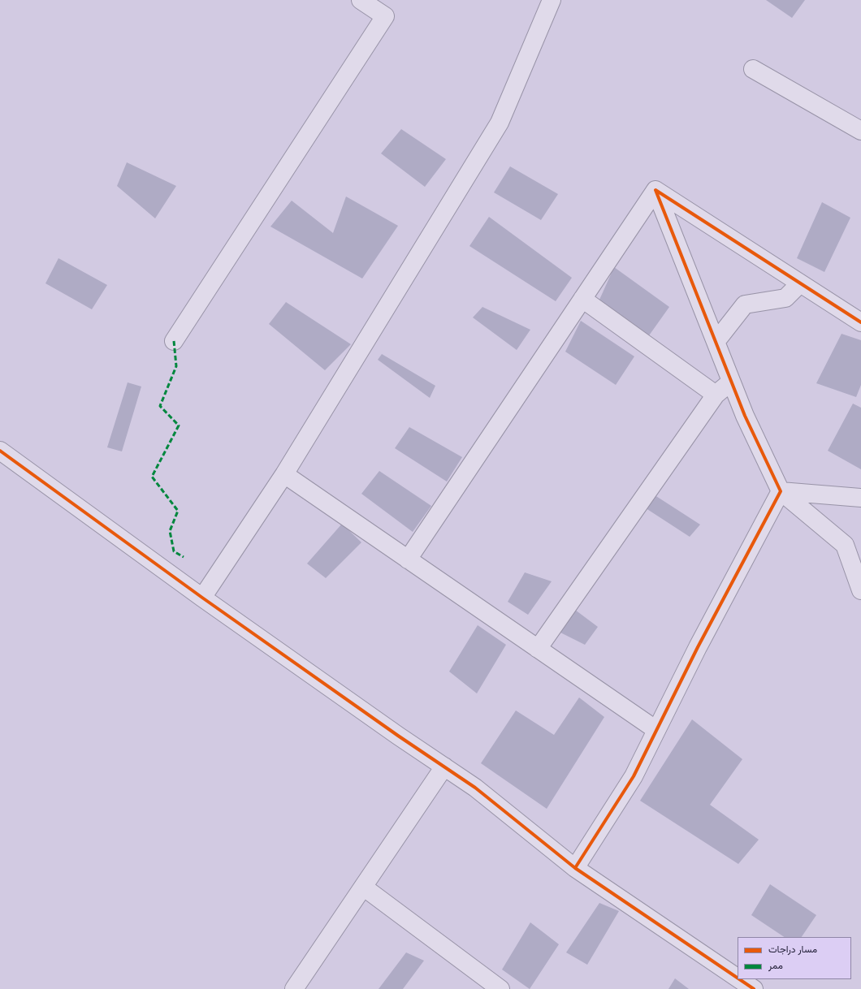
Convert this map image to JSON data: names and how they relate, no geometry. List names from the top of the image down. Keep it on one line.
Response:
{"legend":["مسار دراجات","ممر"]}
